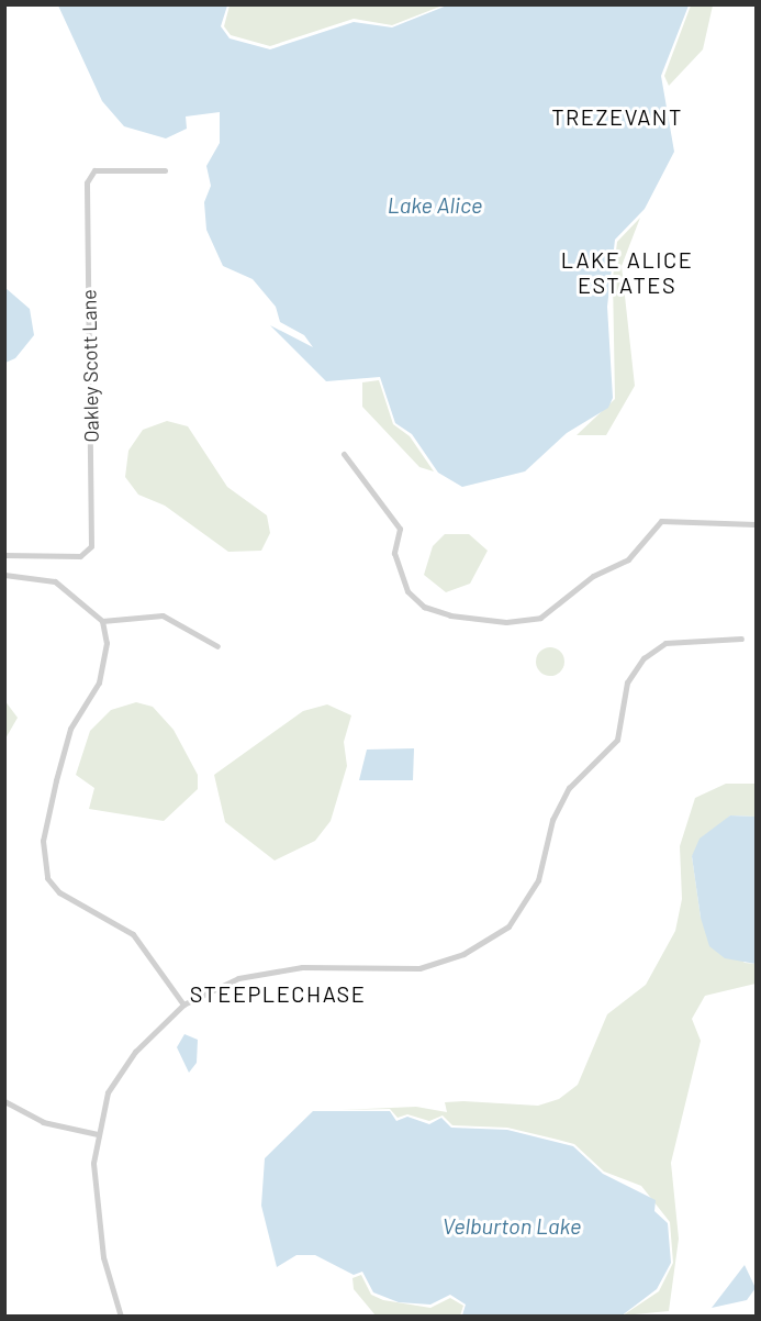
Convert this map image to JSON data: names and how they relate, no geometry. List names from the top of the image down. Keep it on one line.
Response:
{"streets":{"street":["Oakley Scott Lane"]},"districts":["TREZEVANT","LAKE ALICE ESTATES","STEEPLECHASE"],"water":["Lake Alice","Velburton Lake"]}
